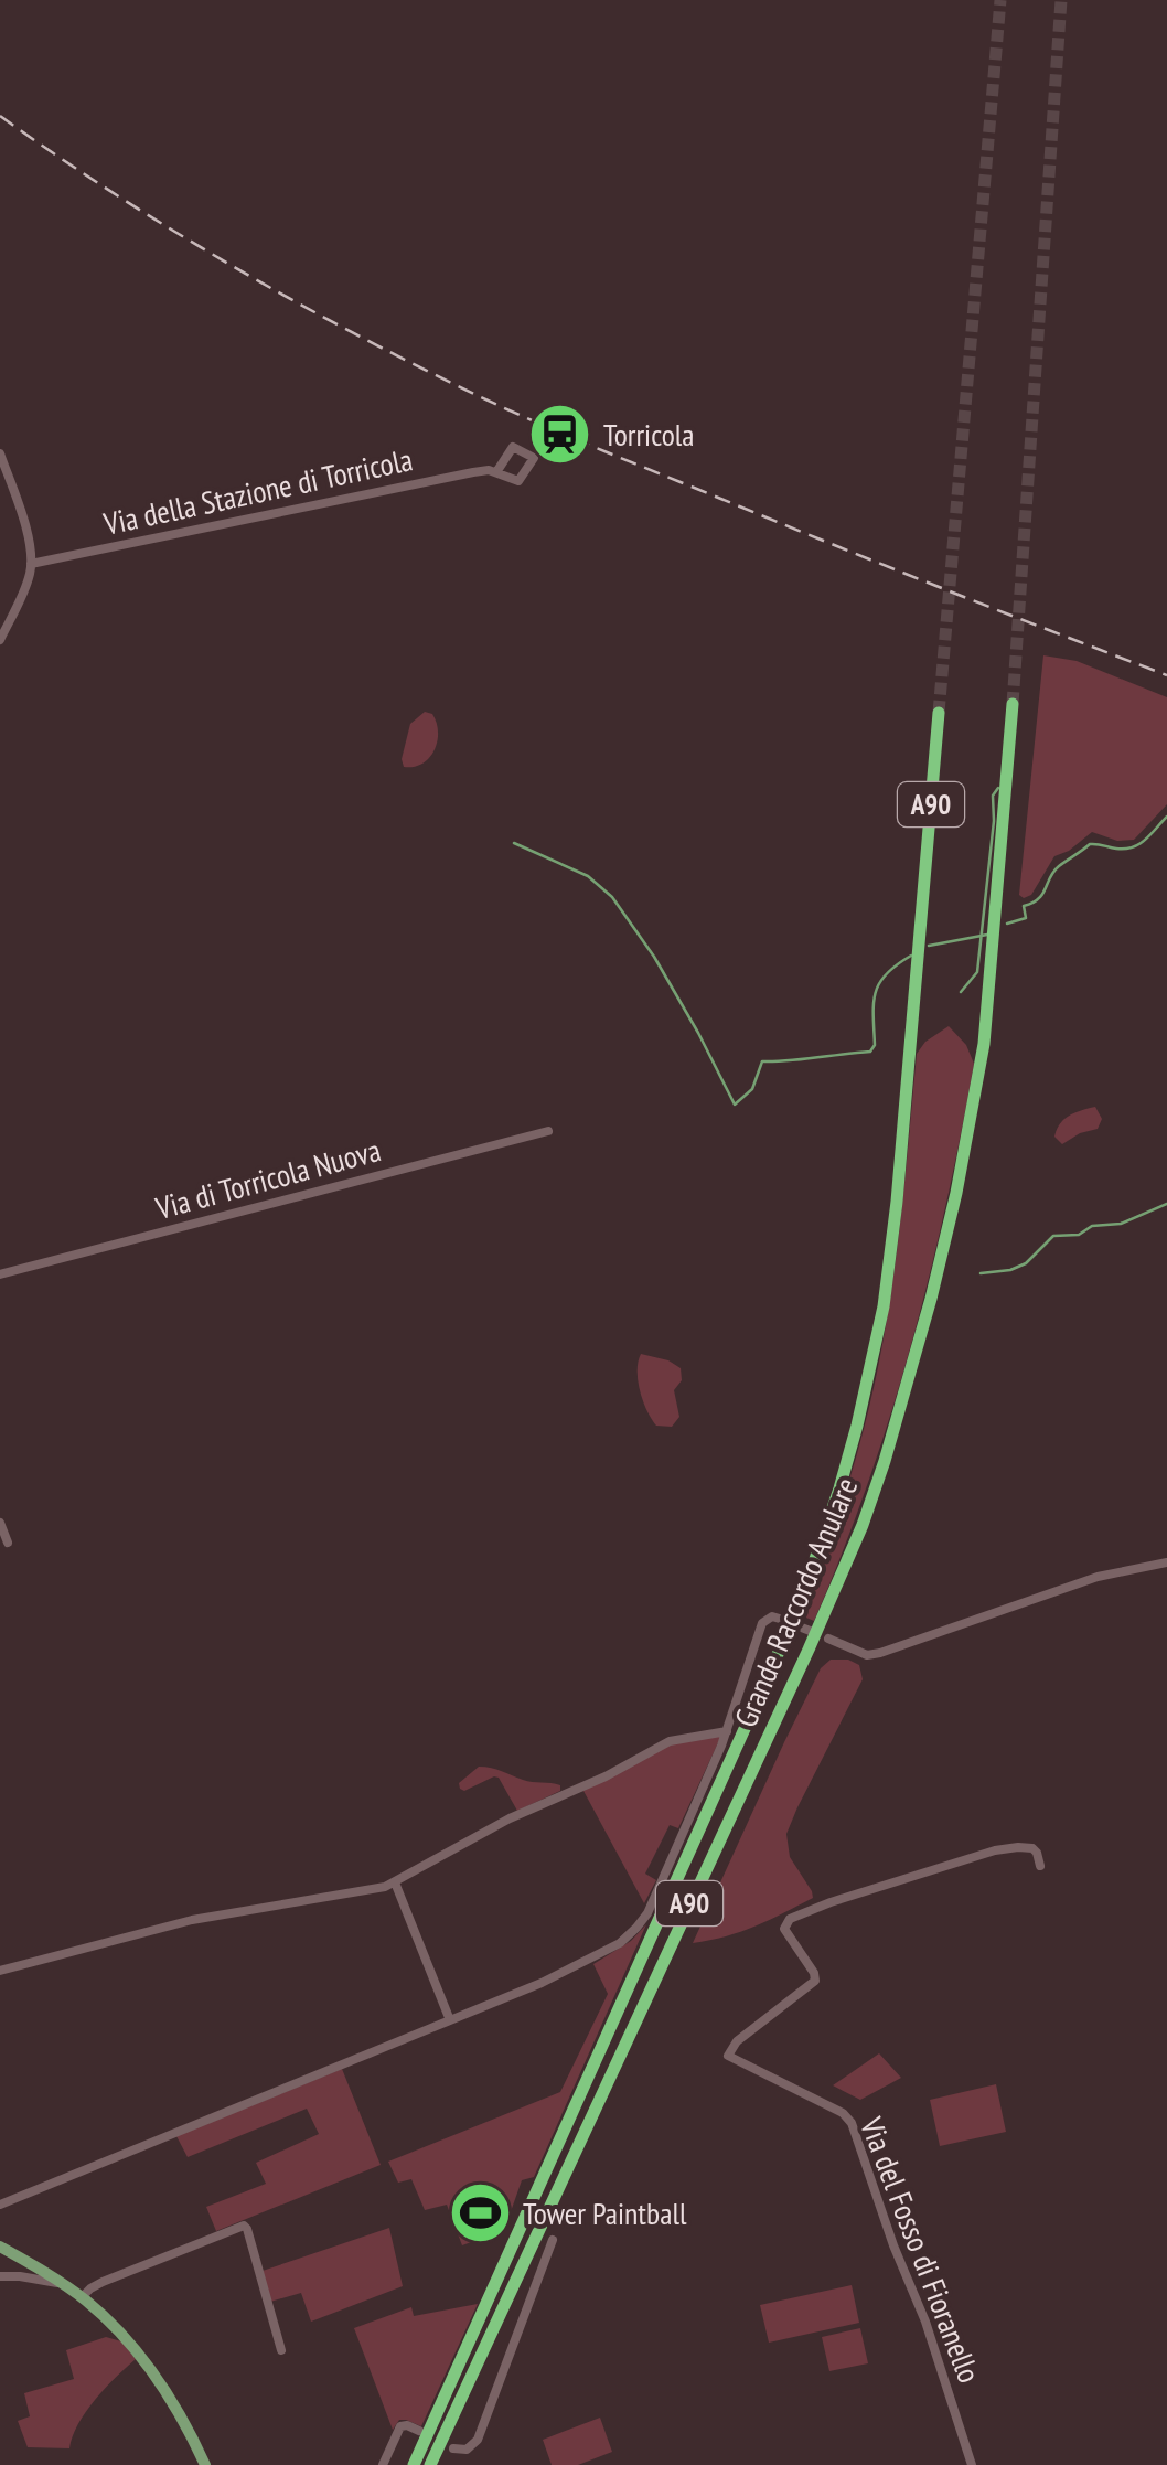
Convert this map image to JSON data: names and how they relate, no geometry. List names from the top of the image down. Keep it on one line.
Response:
{"streets":{"highway":["A90","Grande Raccordo Anulare"],"street":["Via della Stazione di Torricola","Via di Torricola Nuova","Via del Fosso di Fioranello"]},"places":{"station":["Torricola"],"sports":["Tower Paintball"]}}
